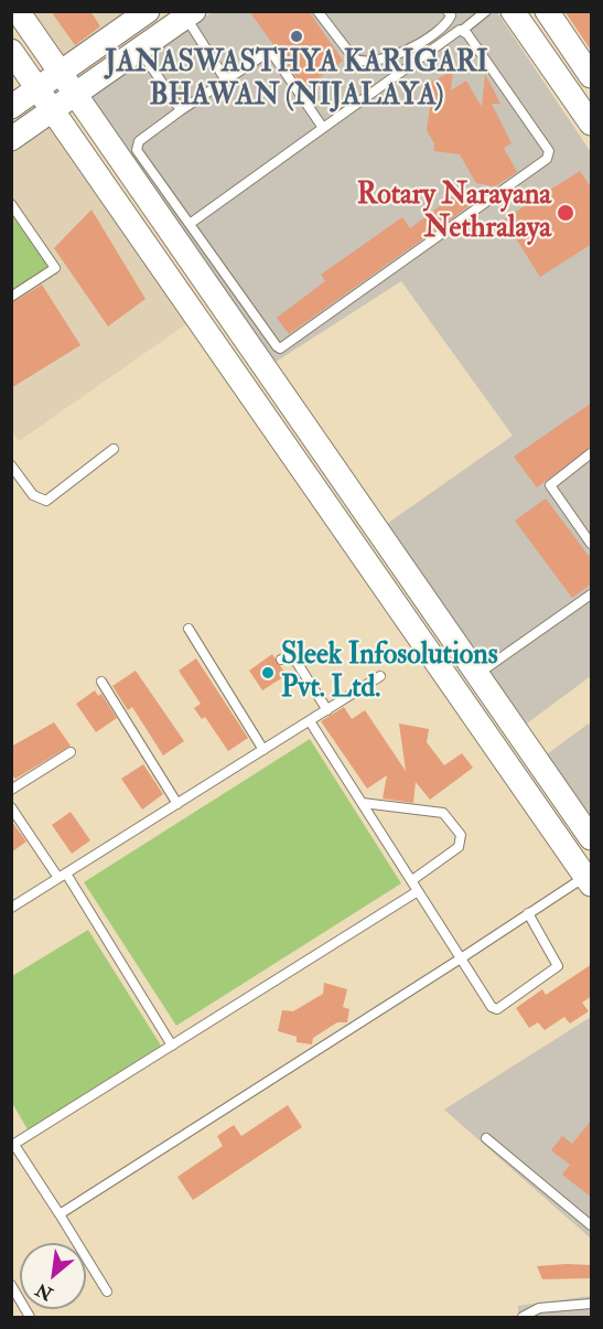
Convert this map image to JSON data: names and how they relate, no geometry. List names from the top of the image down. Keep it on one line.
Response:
{"places":["JANASWASTHYA KARIGARI BHAWAN (NIJALAYA)","Rotary Narayana Nethralaya","Sleek Infosolutions Pvt. Ltd."],"north":"bottom left"}
